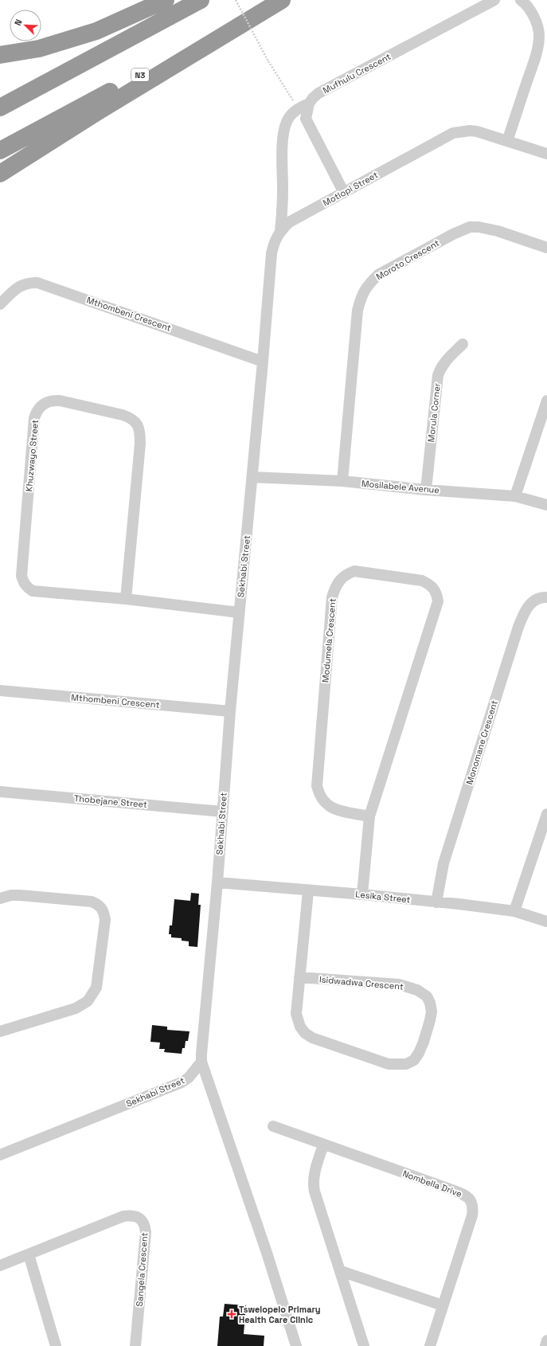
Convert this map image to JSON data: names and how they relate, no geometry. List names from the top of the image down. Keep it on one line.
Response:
{"streets":{"highway":["N3"],"street":["Mufhulu Crescent","Motlopi Street","Moroto Crescent","Mthombeni Crescent","Morula Corner","Khuzwayo Street","Mosilabele Avenue","Sekhabi Street","Modumela Crescent","Monomane Crescent","Thobejane Street","Lesika Street","Isidwadwa Crescent","Nombella Drive","Sangela Crescent"]},"crossings":[["Mufhulu Crescent","Motlopi Street"],["Motlopi Street","Mthombeni Crescent"],["Motlopi Street","Sekhabi Street"],["Moroto Crescent","Mosilabele Avenue"],["Mthombeni Crescent","Sekhabi Street"],["Morula Corner","Mosilabele Avenue"],["Khuzwayo Street","Sekhabi Street"],["Mosilabele Avenue","Sekhabi Street"],["Sekhabi Street","Thobejane Street"],["Sekhabi Street","Lesika Street"],["Modumela Crescent","Lesika Street"],["Monomane Crescent","Lesika Street"],["Lesika Street","Isidwadwa Crescent"]],"places":{"health":["Tswelopelo Primary Health Care Clinic"]},"north":"top left"}
